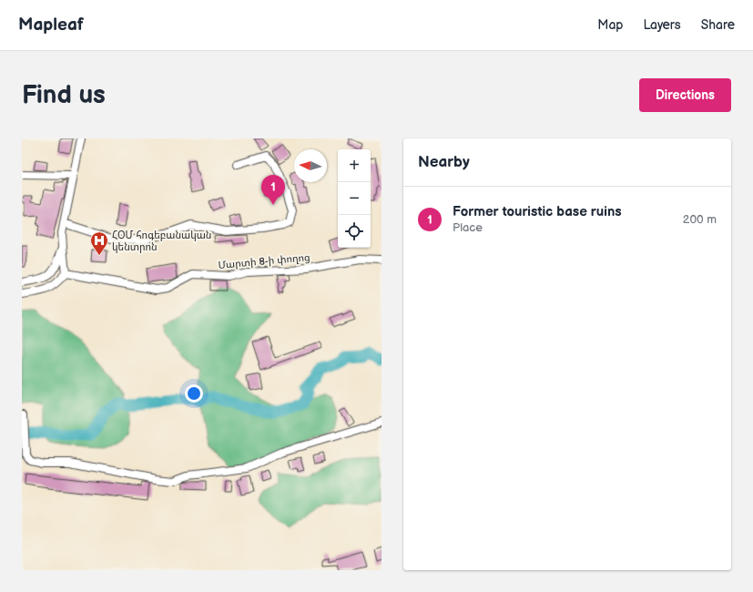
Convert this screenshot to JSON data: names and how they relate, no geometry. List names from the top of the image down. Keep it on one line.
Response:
{"streets":{"street":["Մարտի 8-ի փողոց"]},"places":{"hospital":["ՀՕՄ հոգեբանական կենտրոն"]},"north":"left","page":{"header":"Mapleaf","nav":["Map","Layers","Share"],"buttons":"Directions","title":"Find us","heading":"Nearby","map_buttons":["+","−"],"pins":"1","list":[{"mark":"1","name":"Former touristic base ruins","note":"Place","value":"200 m"}]}}
